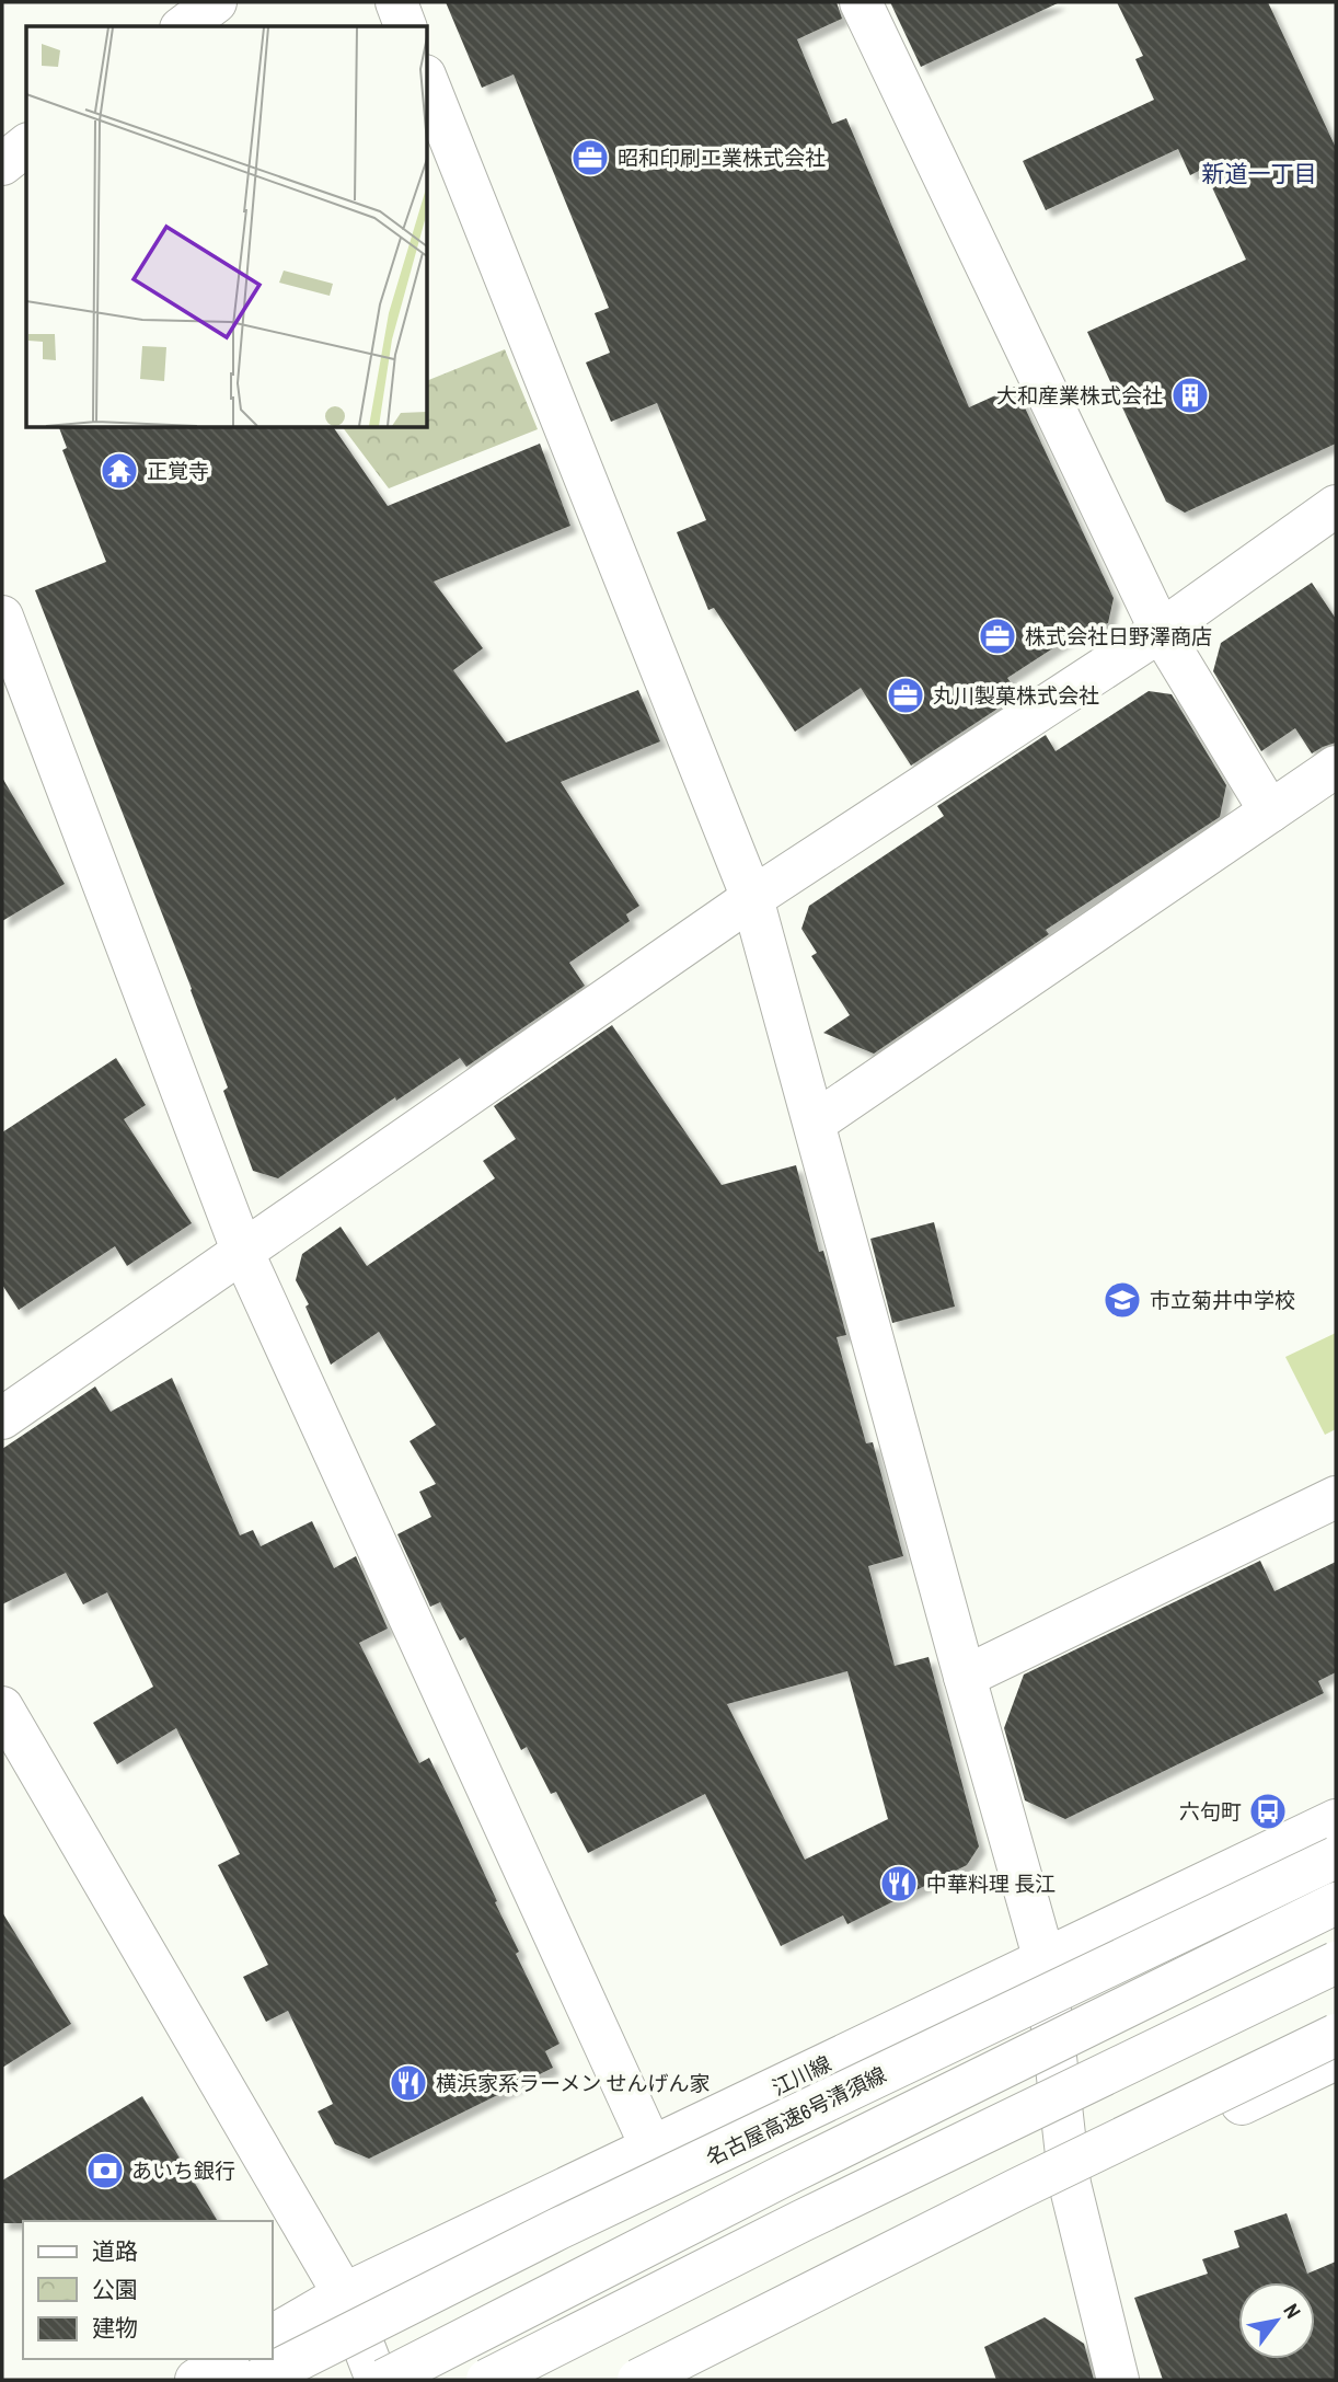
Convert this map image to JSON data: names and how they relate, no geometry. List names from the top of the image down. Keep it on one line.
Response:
{"streets":{"main road":["江川線","名古屋高速6号清須線"]},"districts":["新道一丁目"],"places":{"office":["昭和印刷工業株式会社","株式会社日野澤商店","丸川製菓株式会社"],"building":["大和産業株式会社"],"temple":["正覚寺"],"school or university":["市立菊井中学校"],"bus stop":["六句町"],"restaurant":["中華料理 長江","横浜家系ラーメン せんげん家"],"bank":["あいち銀行"]},"legend":["道路","公園","建物"],"north":"top right"}
